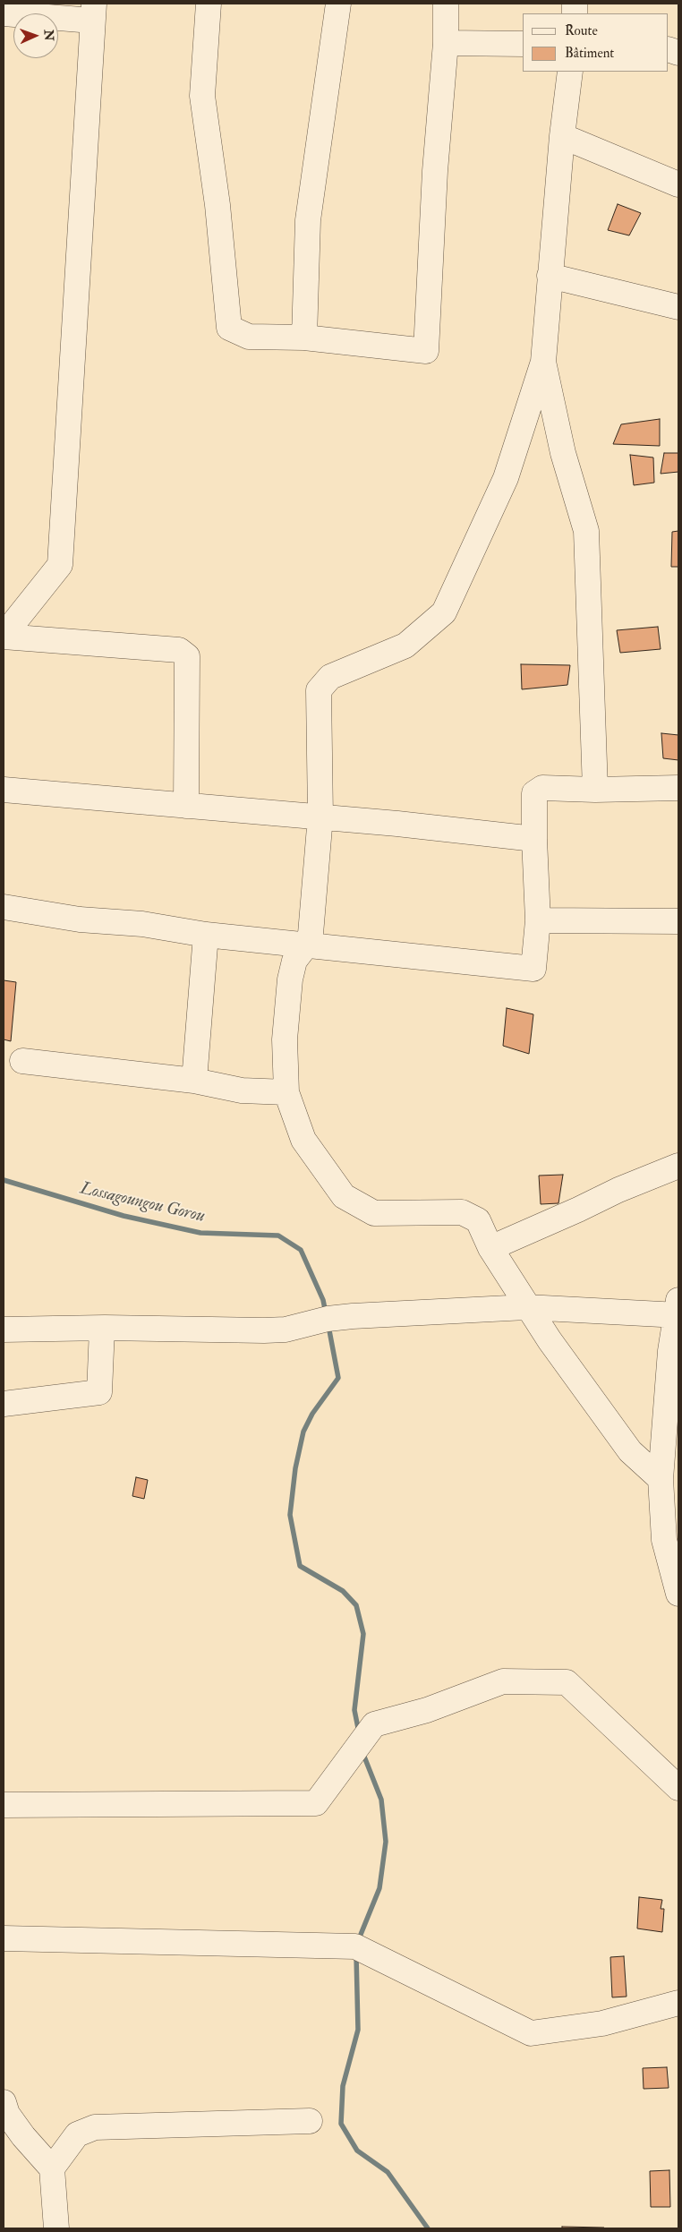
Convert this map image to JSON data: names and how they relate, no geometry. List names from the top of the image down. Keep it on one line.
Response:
{"water":["Lossagoungou Gorou"],"legend":["Route","Bâtiment"],"north":"right"}
